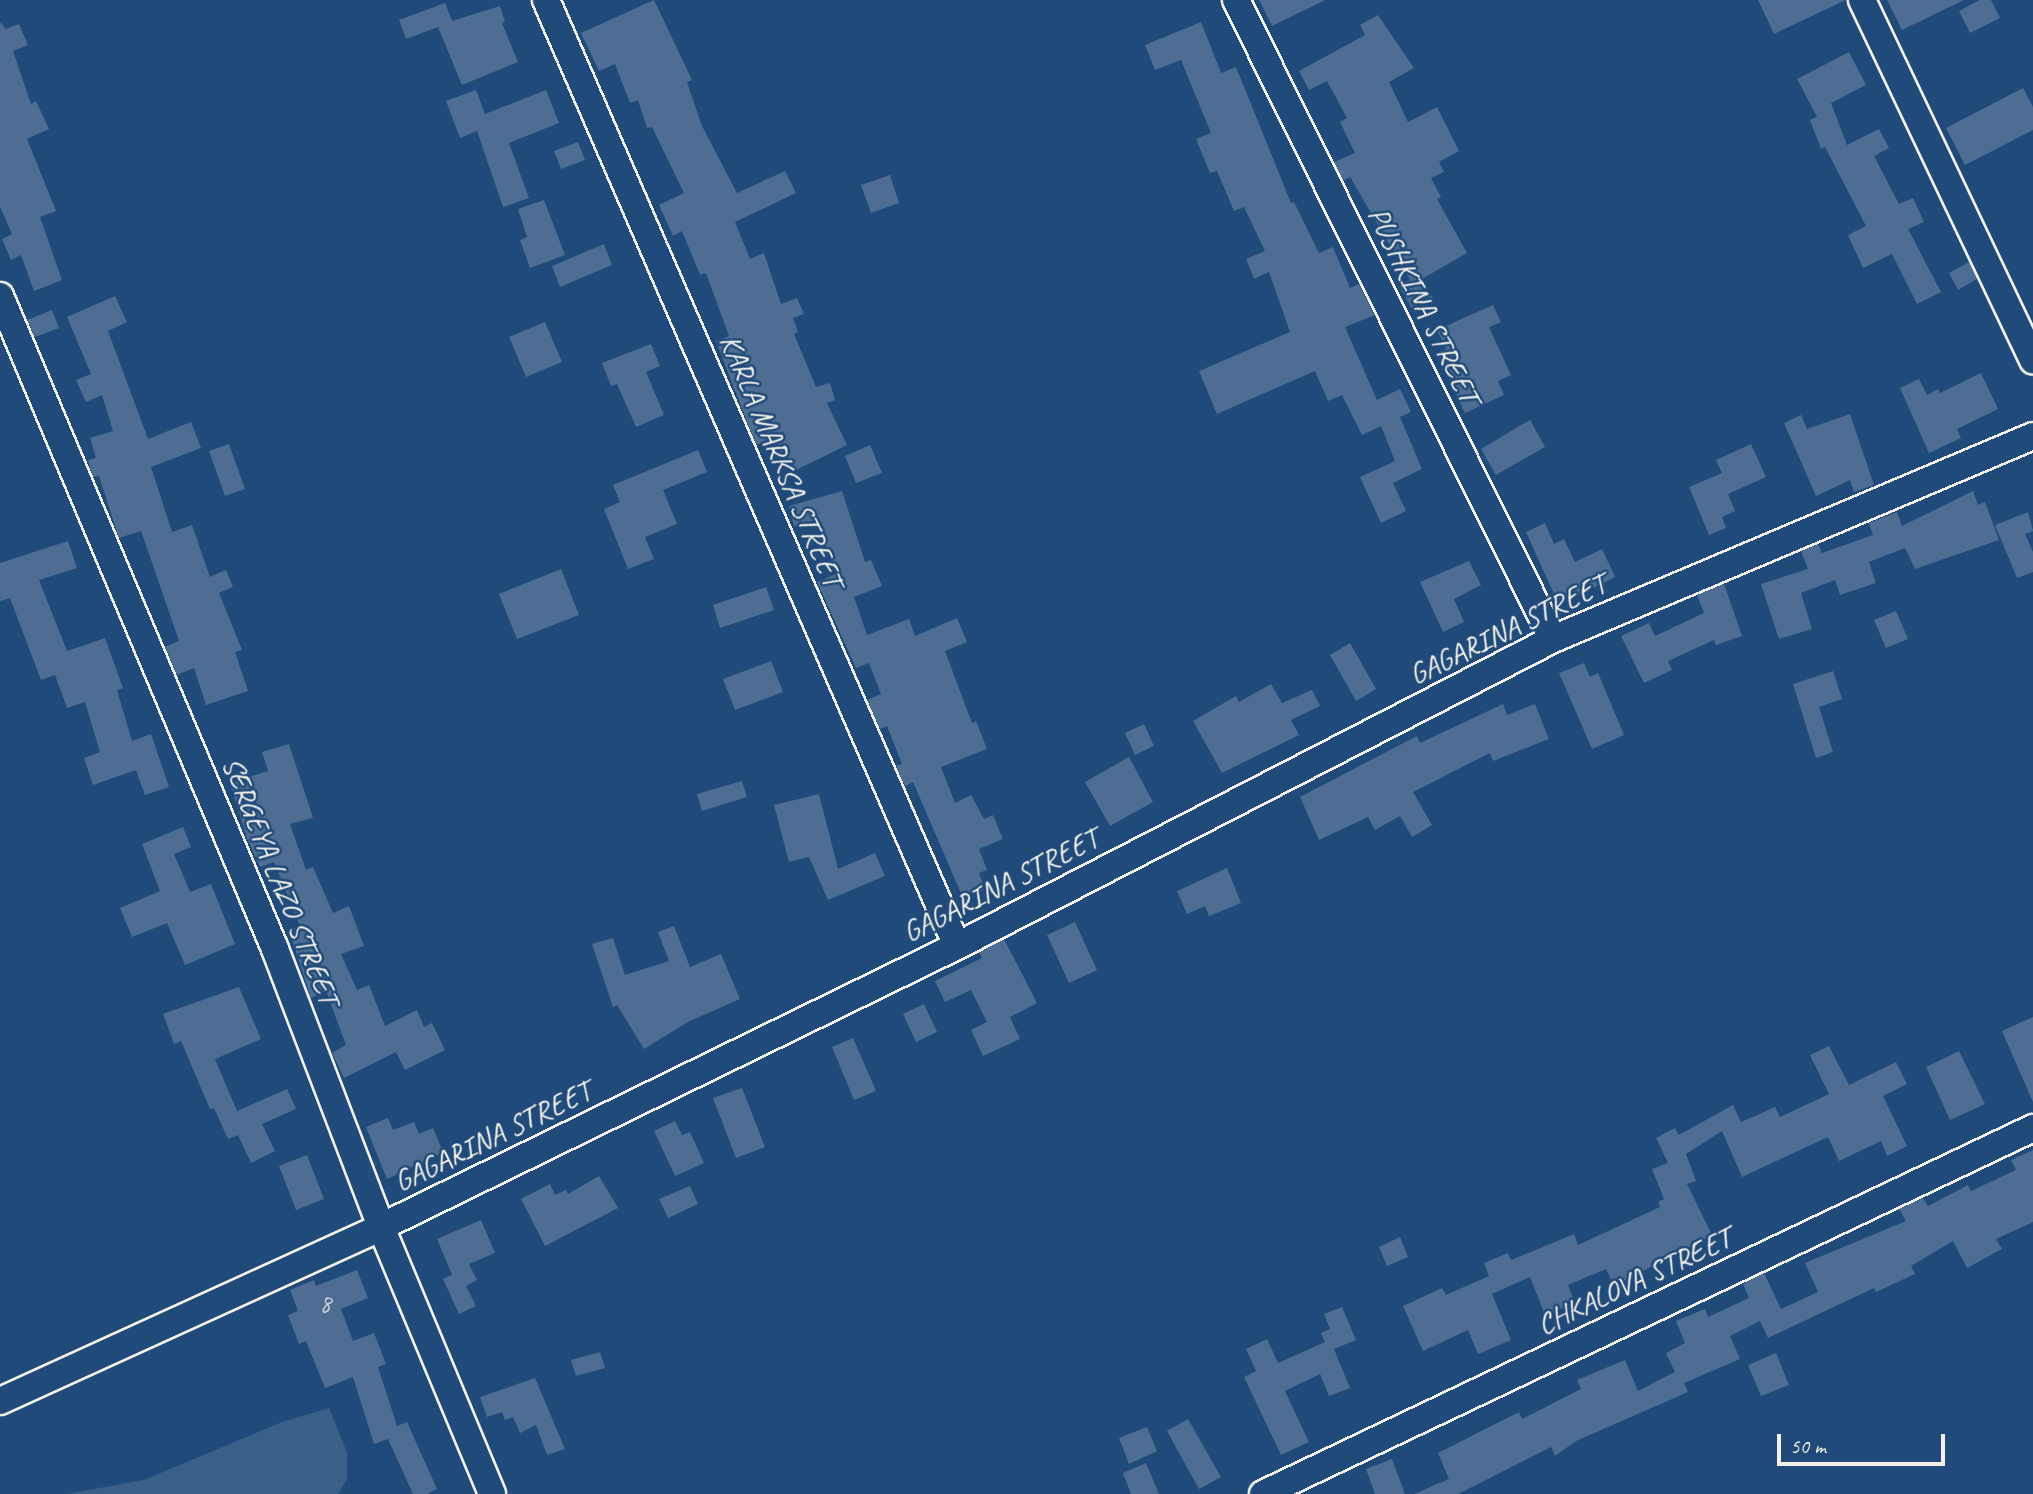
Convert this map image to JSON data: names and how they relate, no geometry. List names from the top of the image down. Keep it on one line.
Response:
{"streets":{"street":["PUSHKINA STREET","KARLA MARKSA STREET","GAGARINA STREET","SERGEYA LAZO STREET","CHKALOVA STREET"]},"crossings":[["PUSHKINA STREET","GAGARINA STREET"],["KARLA MARKSA STREET","GAGARINA STREET"],["GAGARINA STREET","SERGEYA LAZO STREET"]],"house_numbers":["8"],"scale_bar":"50 m"}
